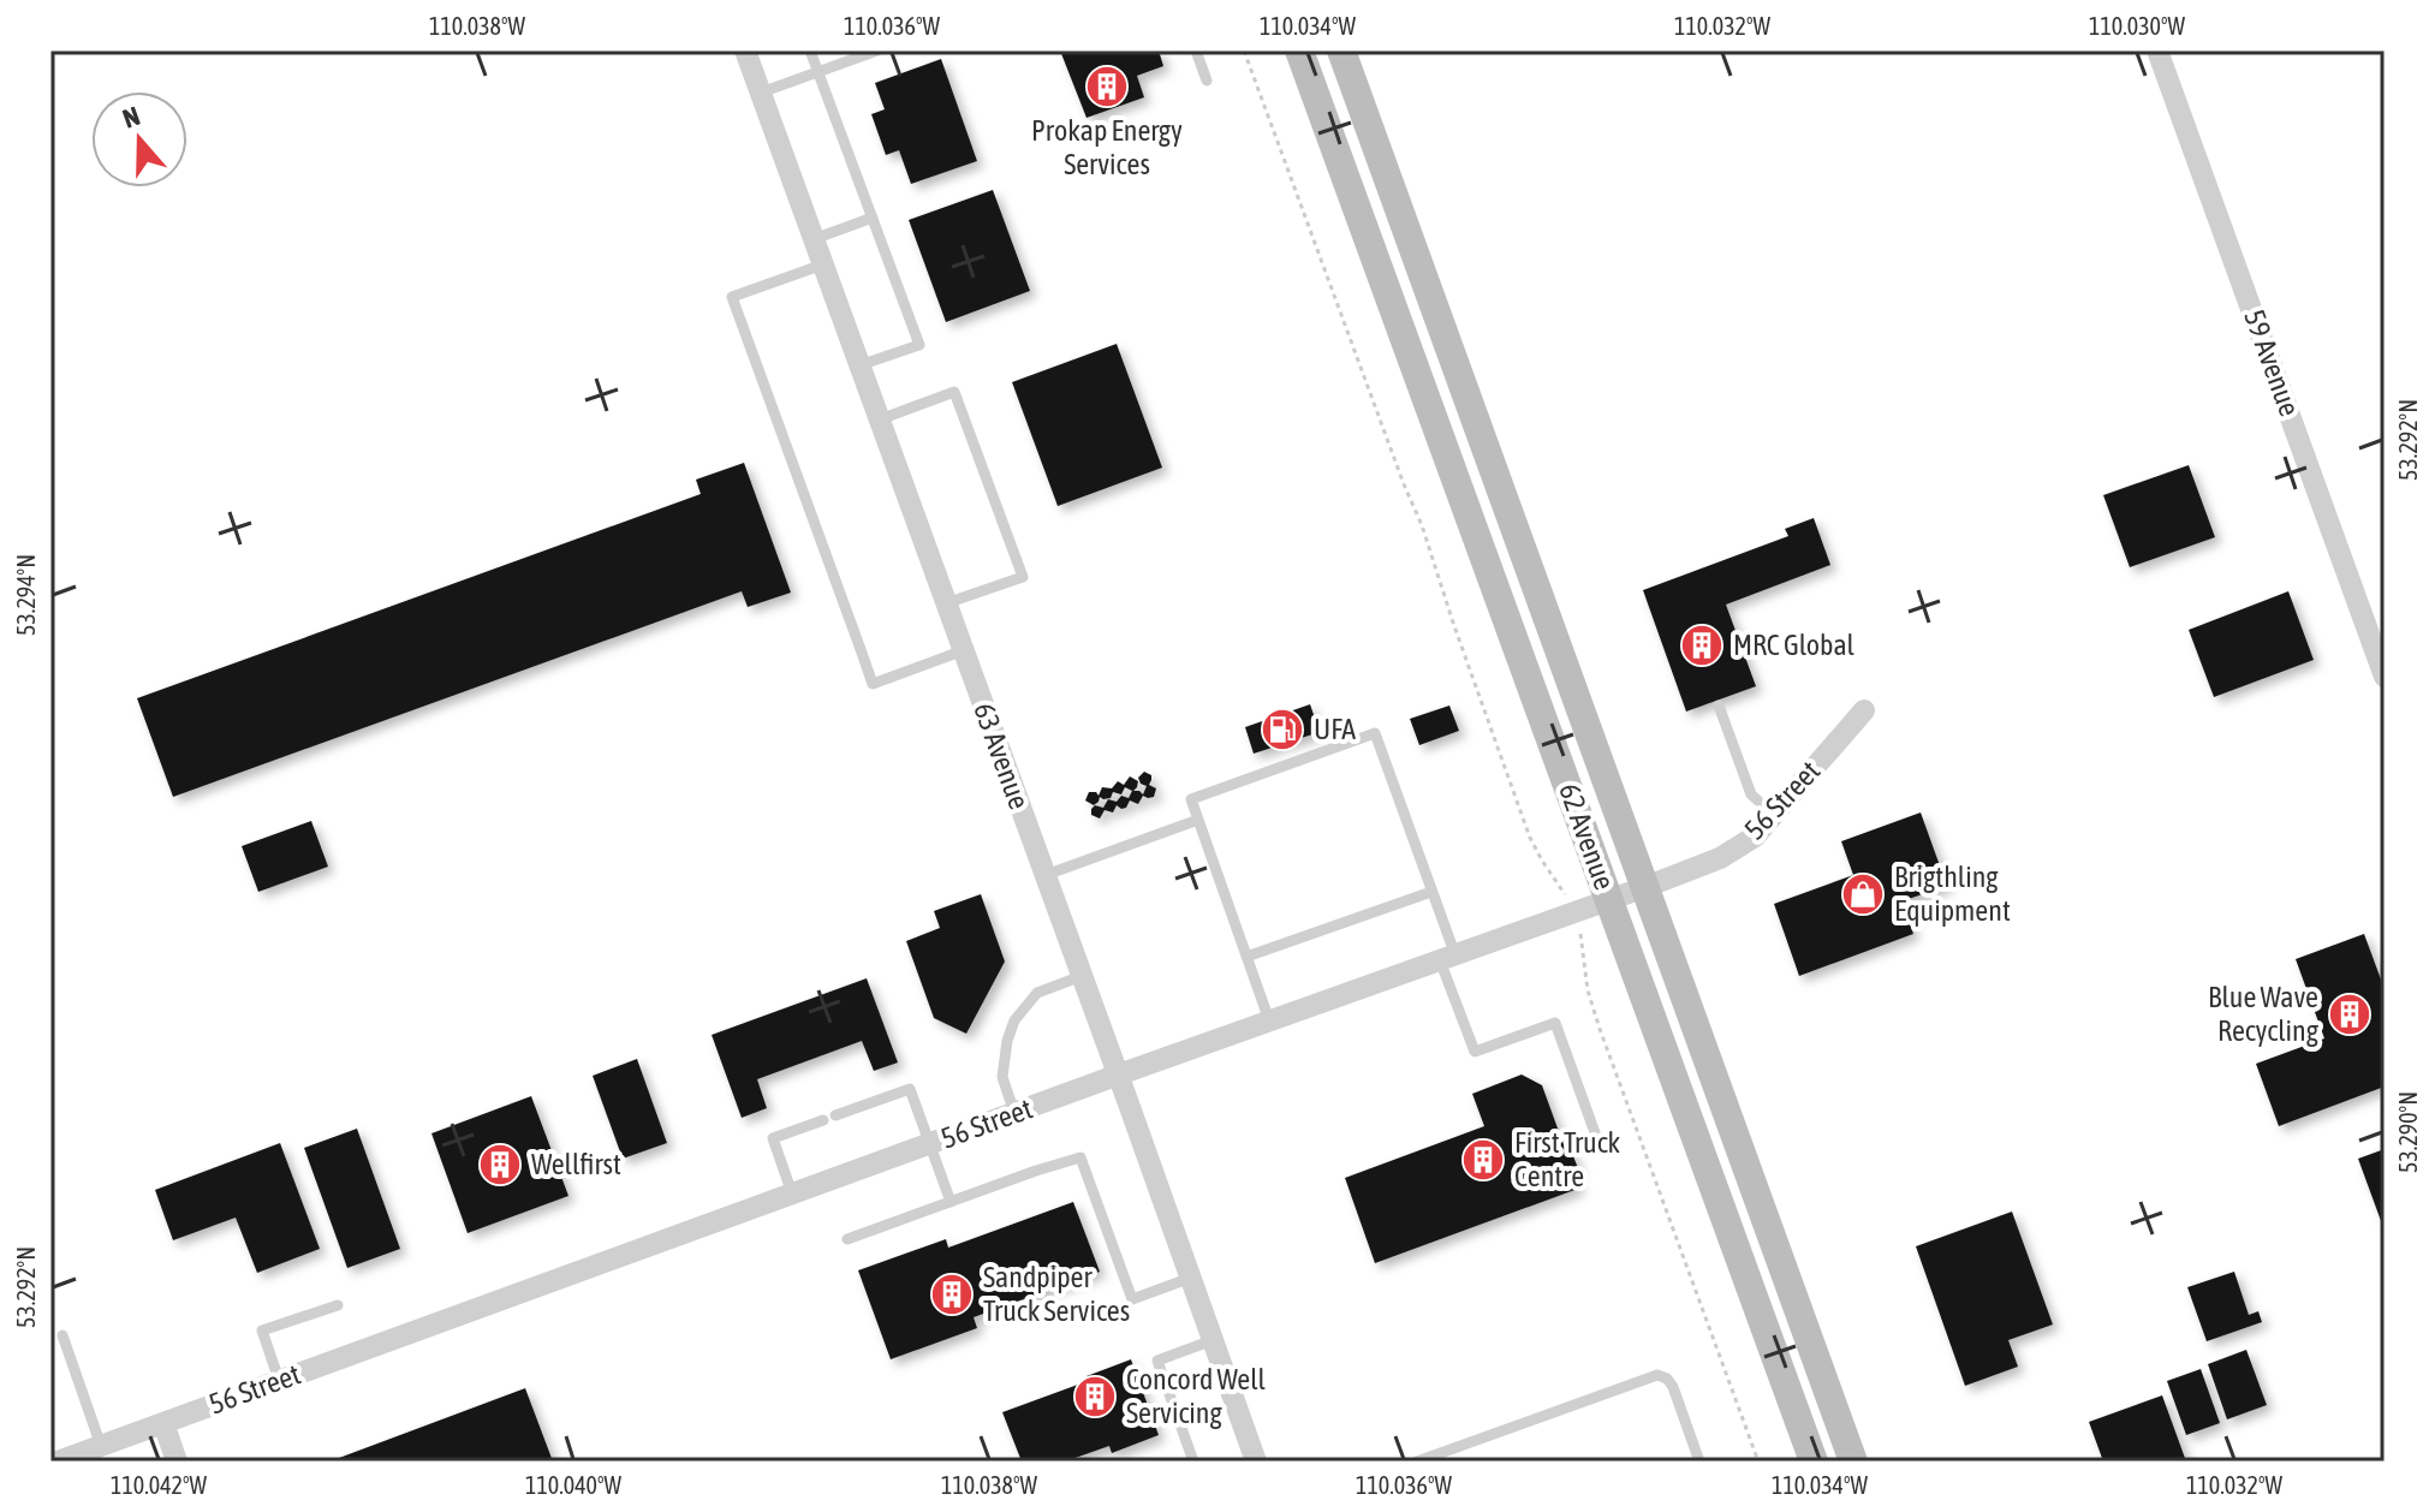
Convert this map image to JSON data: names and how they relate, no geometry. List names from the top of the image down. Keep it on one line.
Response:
{"streets":{"main road":["62 Avenue"],"street":["59 Avenue","63 Avenue","56 Street"]},"crossings":[["63 Avenue","56 Street"],["56 Street","62 Avenue"]],"places":{"building":["Prokap Energy Services","MRC Global","Blue Wave Recycling","First Truck Centre","Wellfirst","Sandpiper Truck Services","Concord Well Servicing"],"fuel station":["UFA"],"shop":["Brigthling Equipment"]},"north":"top","coordinates":["110.038°W","110.036°W","110.034°W","110.032°W","110.030°W","53.292°N","53.294°N","53.290°N","110.042°W","110.040°W"]}
